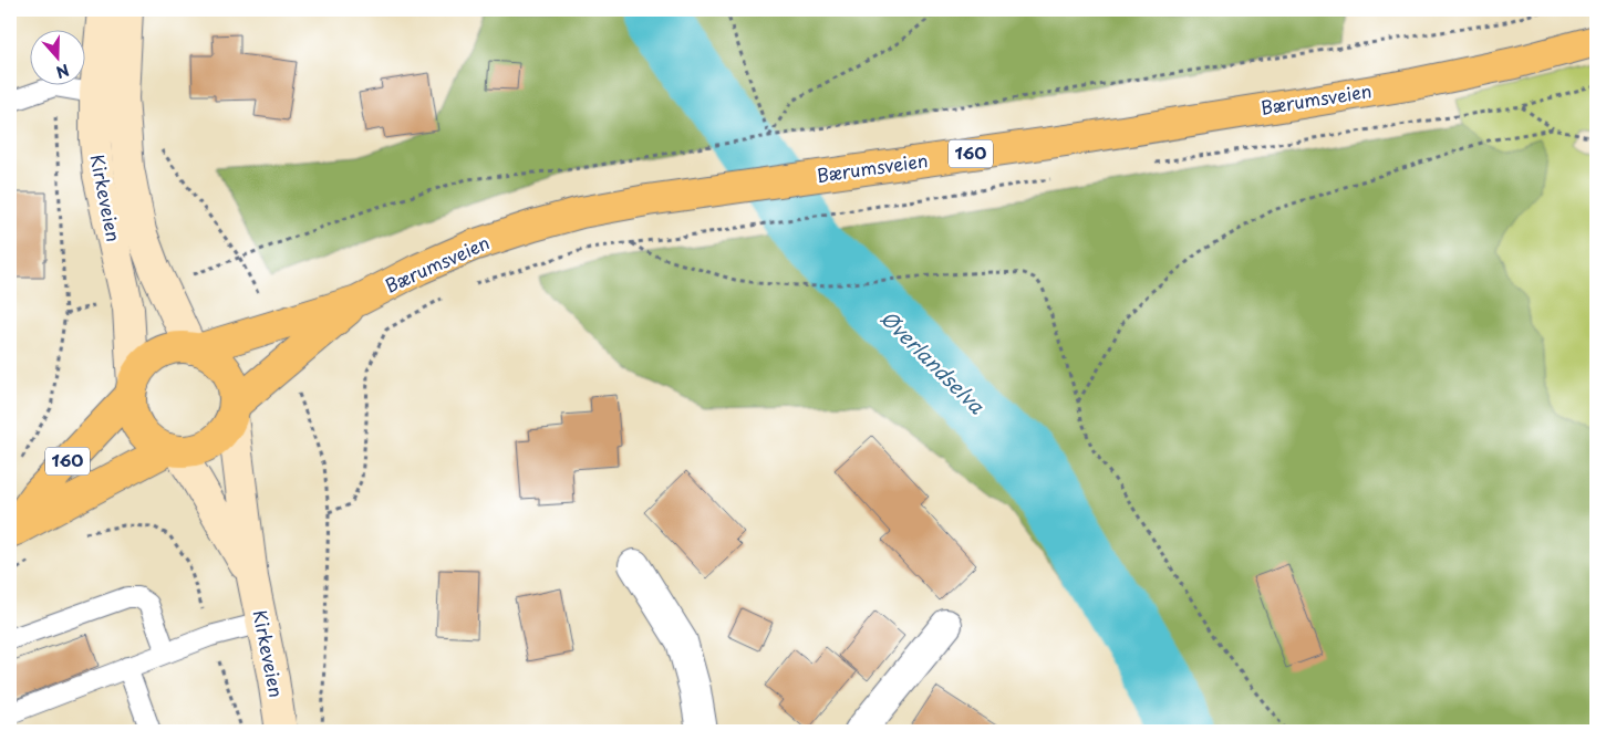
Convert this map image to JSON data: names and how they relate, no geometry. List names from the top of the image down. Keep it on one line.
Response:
{"streets":{"main road":["Bærumsveien","160","Kirkeveien"]},"crossings":[["Bærumsveien","160"],["Bærumsveien","Kirkeveien"],["160","Kirkeveien"]],"water":["Øverlandselva"],"north":"bottom"}
